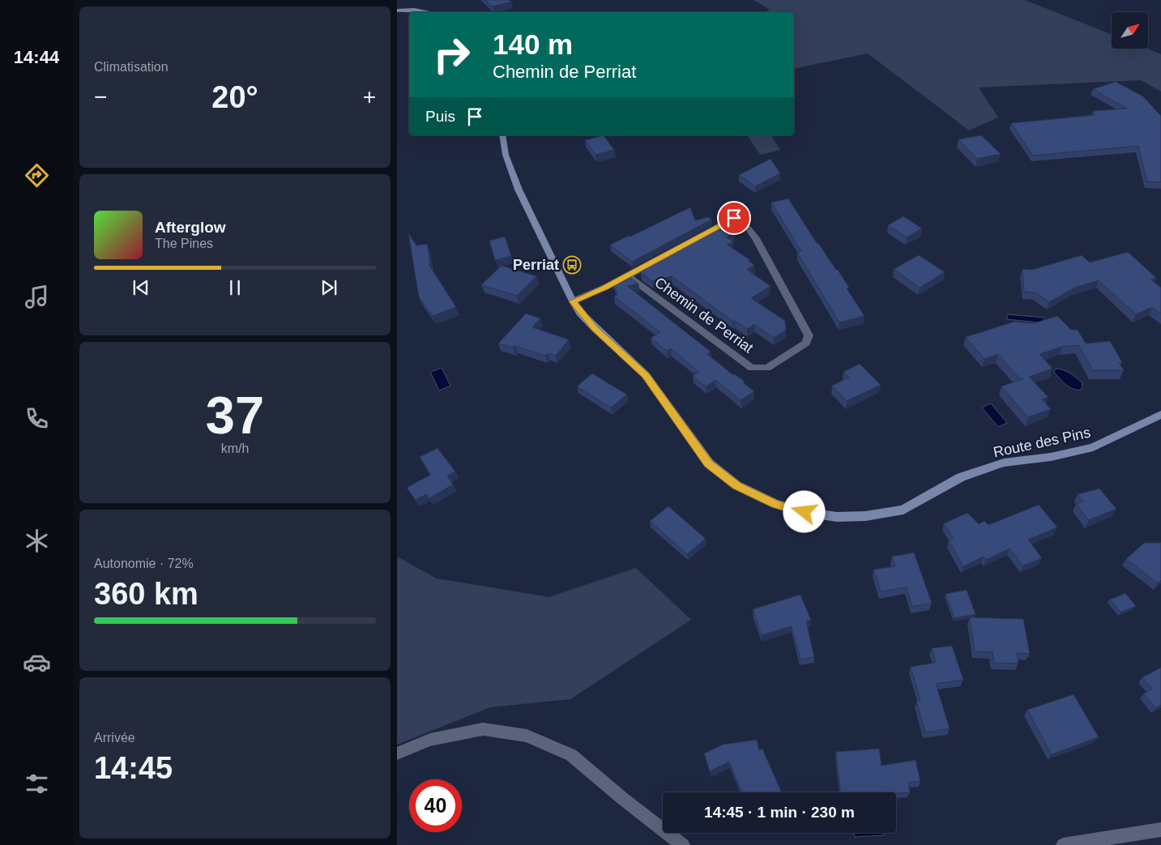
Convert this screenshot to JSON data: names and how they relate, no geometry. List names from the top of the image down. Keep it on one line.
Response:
{"streets":{"street":["Chemin de Perriat","Route des Pins"]},"crossings":[["Chemin de Perriat","Route des Pins"]],"places":{"bus stop":["Perriat"]},"north":"top right","page":{"tabs":"14:44","tile":["Climatisation",["37","km/h"],["Autonomie · 72%","360 km"],["Arrivée","14:45"]],"turn":["140 m","Chemin de Perriat"],"heat":["−","20°","+"],"then":"Puis","song":["Afterglow","The Pines"],"limit":"40","trip":"14:45 · 1 min · 230 m"}}
